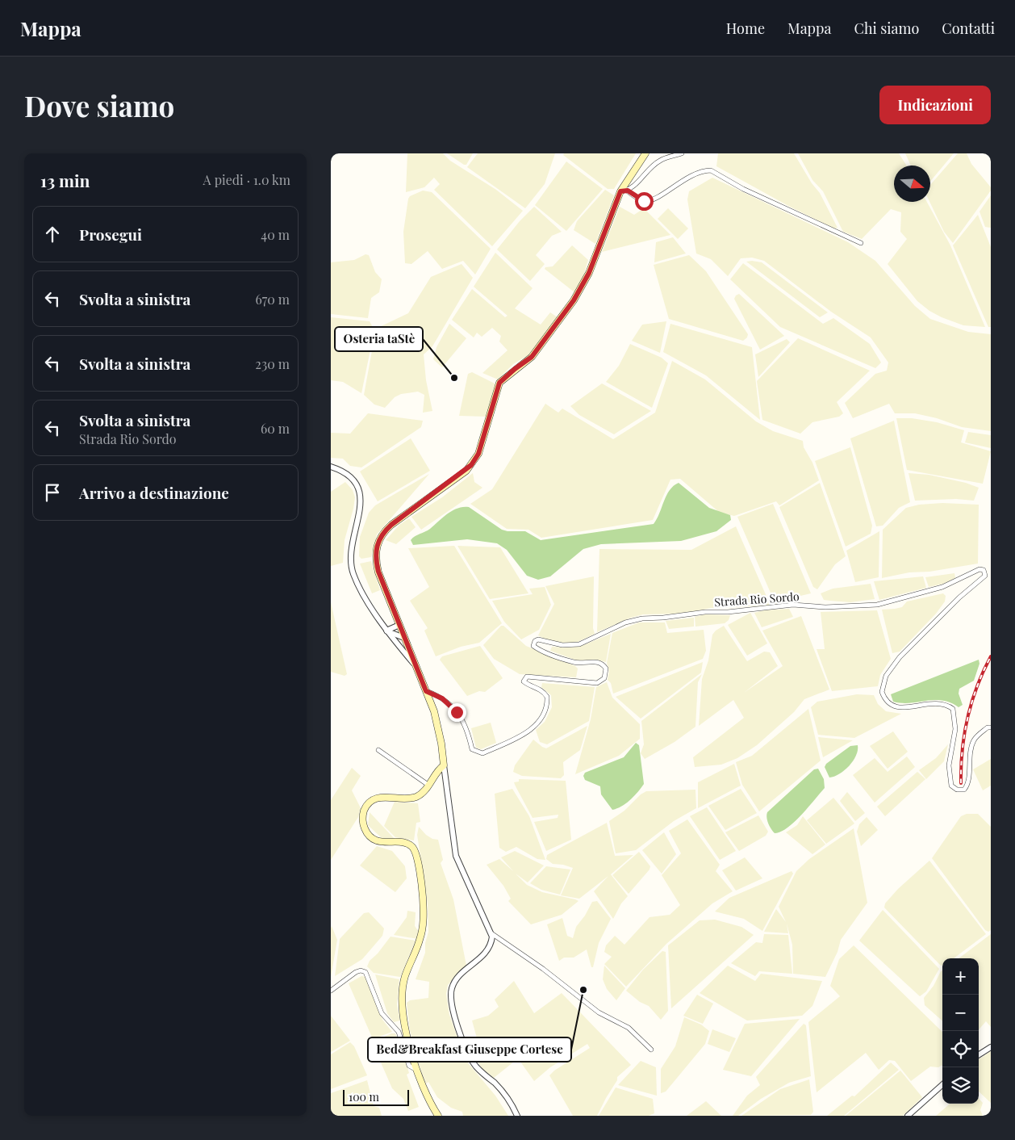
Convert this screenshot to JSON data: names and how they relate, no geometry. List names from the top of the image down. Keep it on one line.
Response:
{"streets":{"street":["Strada Rio Sordo"]},"places":["Osteria taStè","Bed&Breakfast Giuseppe Cortese"],"scale_bar":"100 m","north":"right","page":{"header":"Mappa","nav":["Home","Mappa","Chi siamo","Contatti"],"buttons":"Indicazioni","title":"Dove siamo","heading":["13 min","A piedi · 1.0 km"],"list":[["Prosegui","40 m"],["Svolta a sinistra","670 m"],["Svolta a sinistra","230 m"],["Svolta a sinistra","Strada Rio Sordo","60 m"],"Arrivo a destinazione"],"map_buttons":["+","−"],"scale":"100 m"}}
